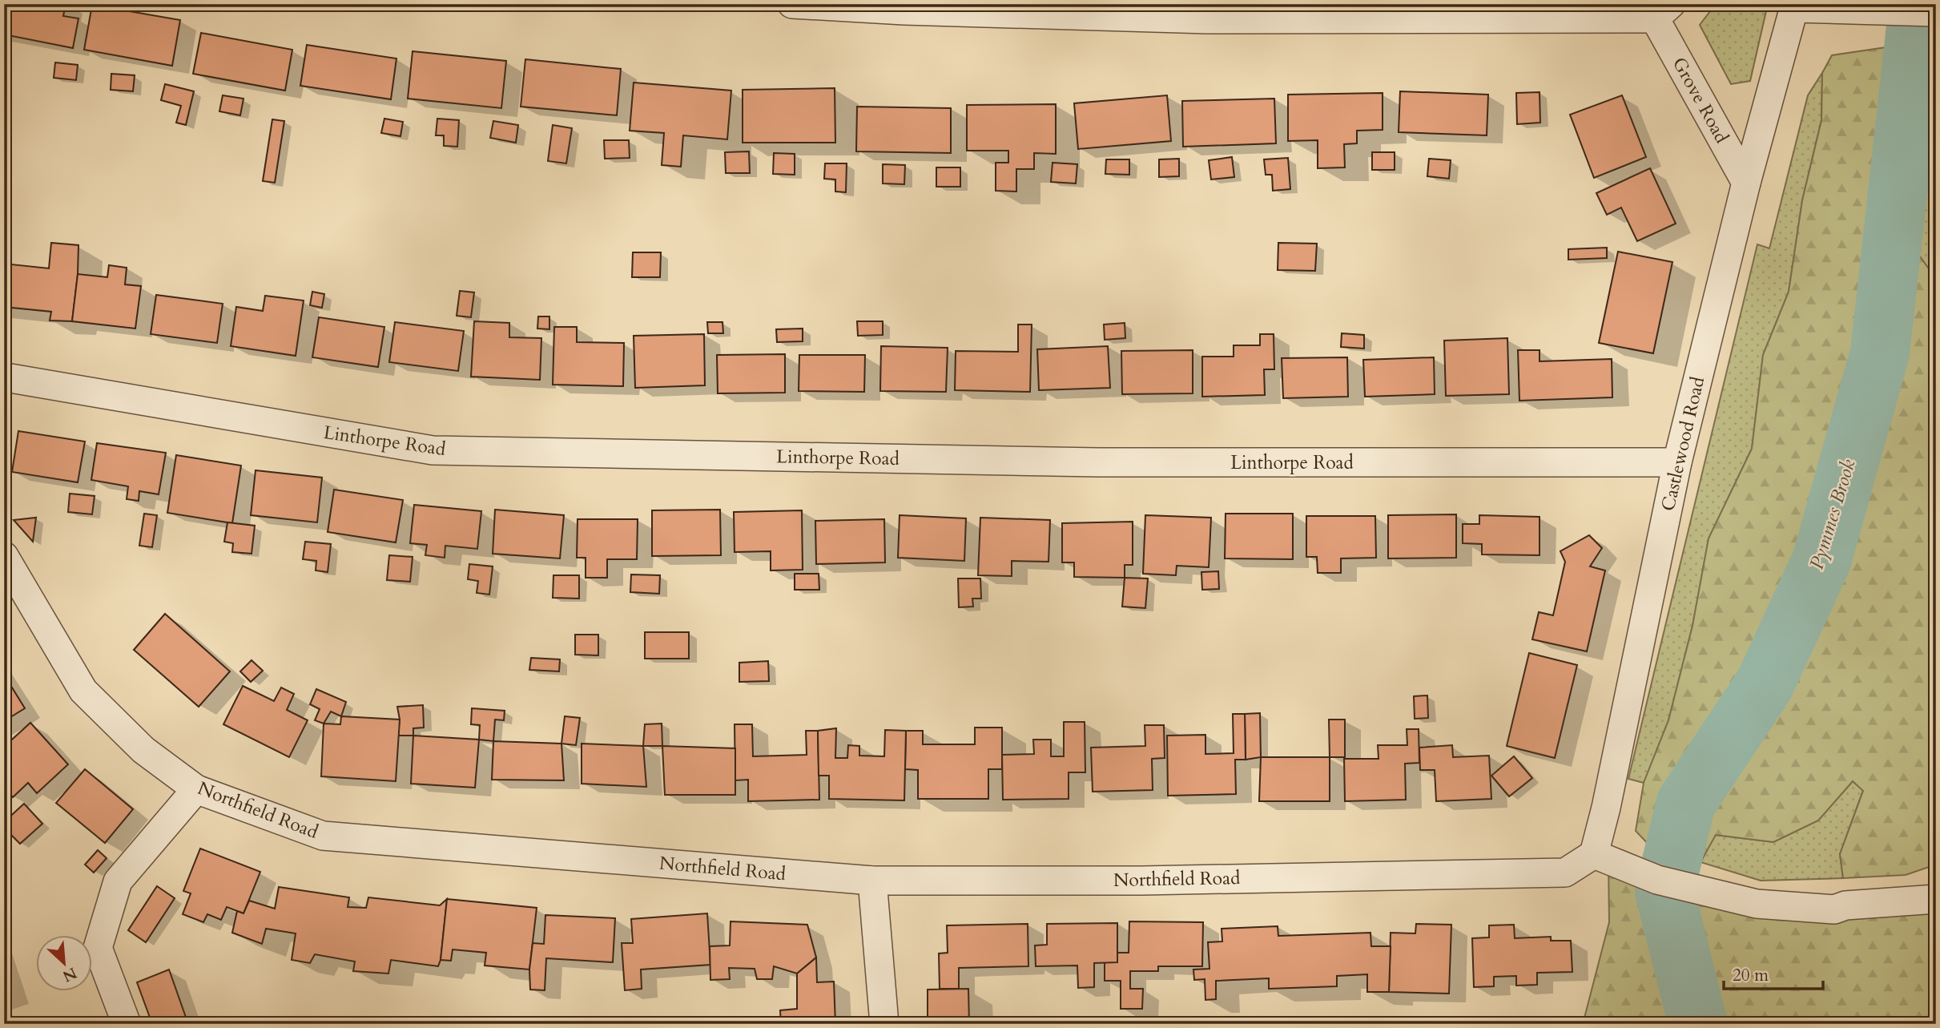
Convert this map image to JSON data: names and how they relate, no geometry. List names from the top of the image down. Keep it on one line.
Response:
{"streets":{"street":["Grove Road","Linthorpe Road","Castlewood Road","Northfield Road"]},"crossings":[["Grove Road","Castlewood Road"],["Linthorpe Road","Castlewood Road"],["Castlewood Road","Northfield Road"]],"water":["Pymmes Brook"],"scale_bar":"20 m","north":"bottom right"}
